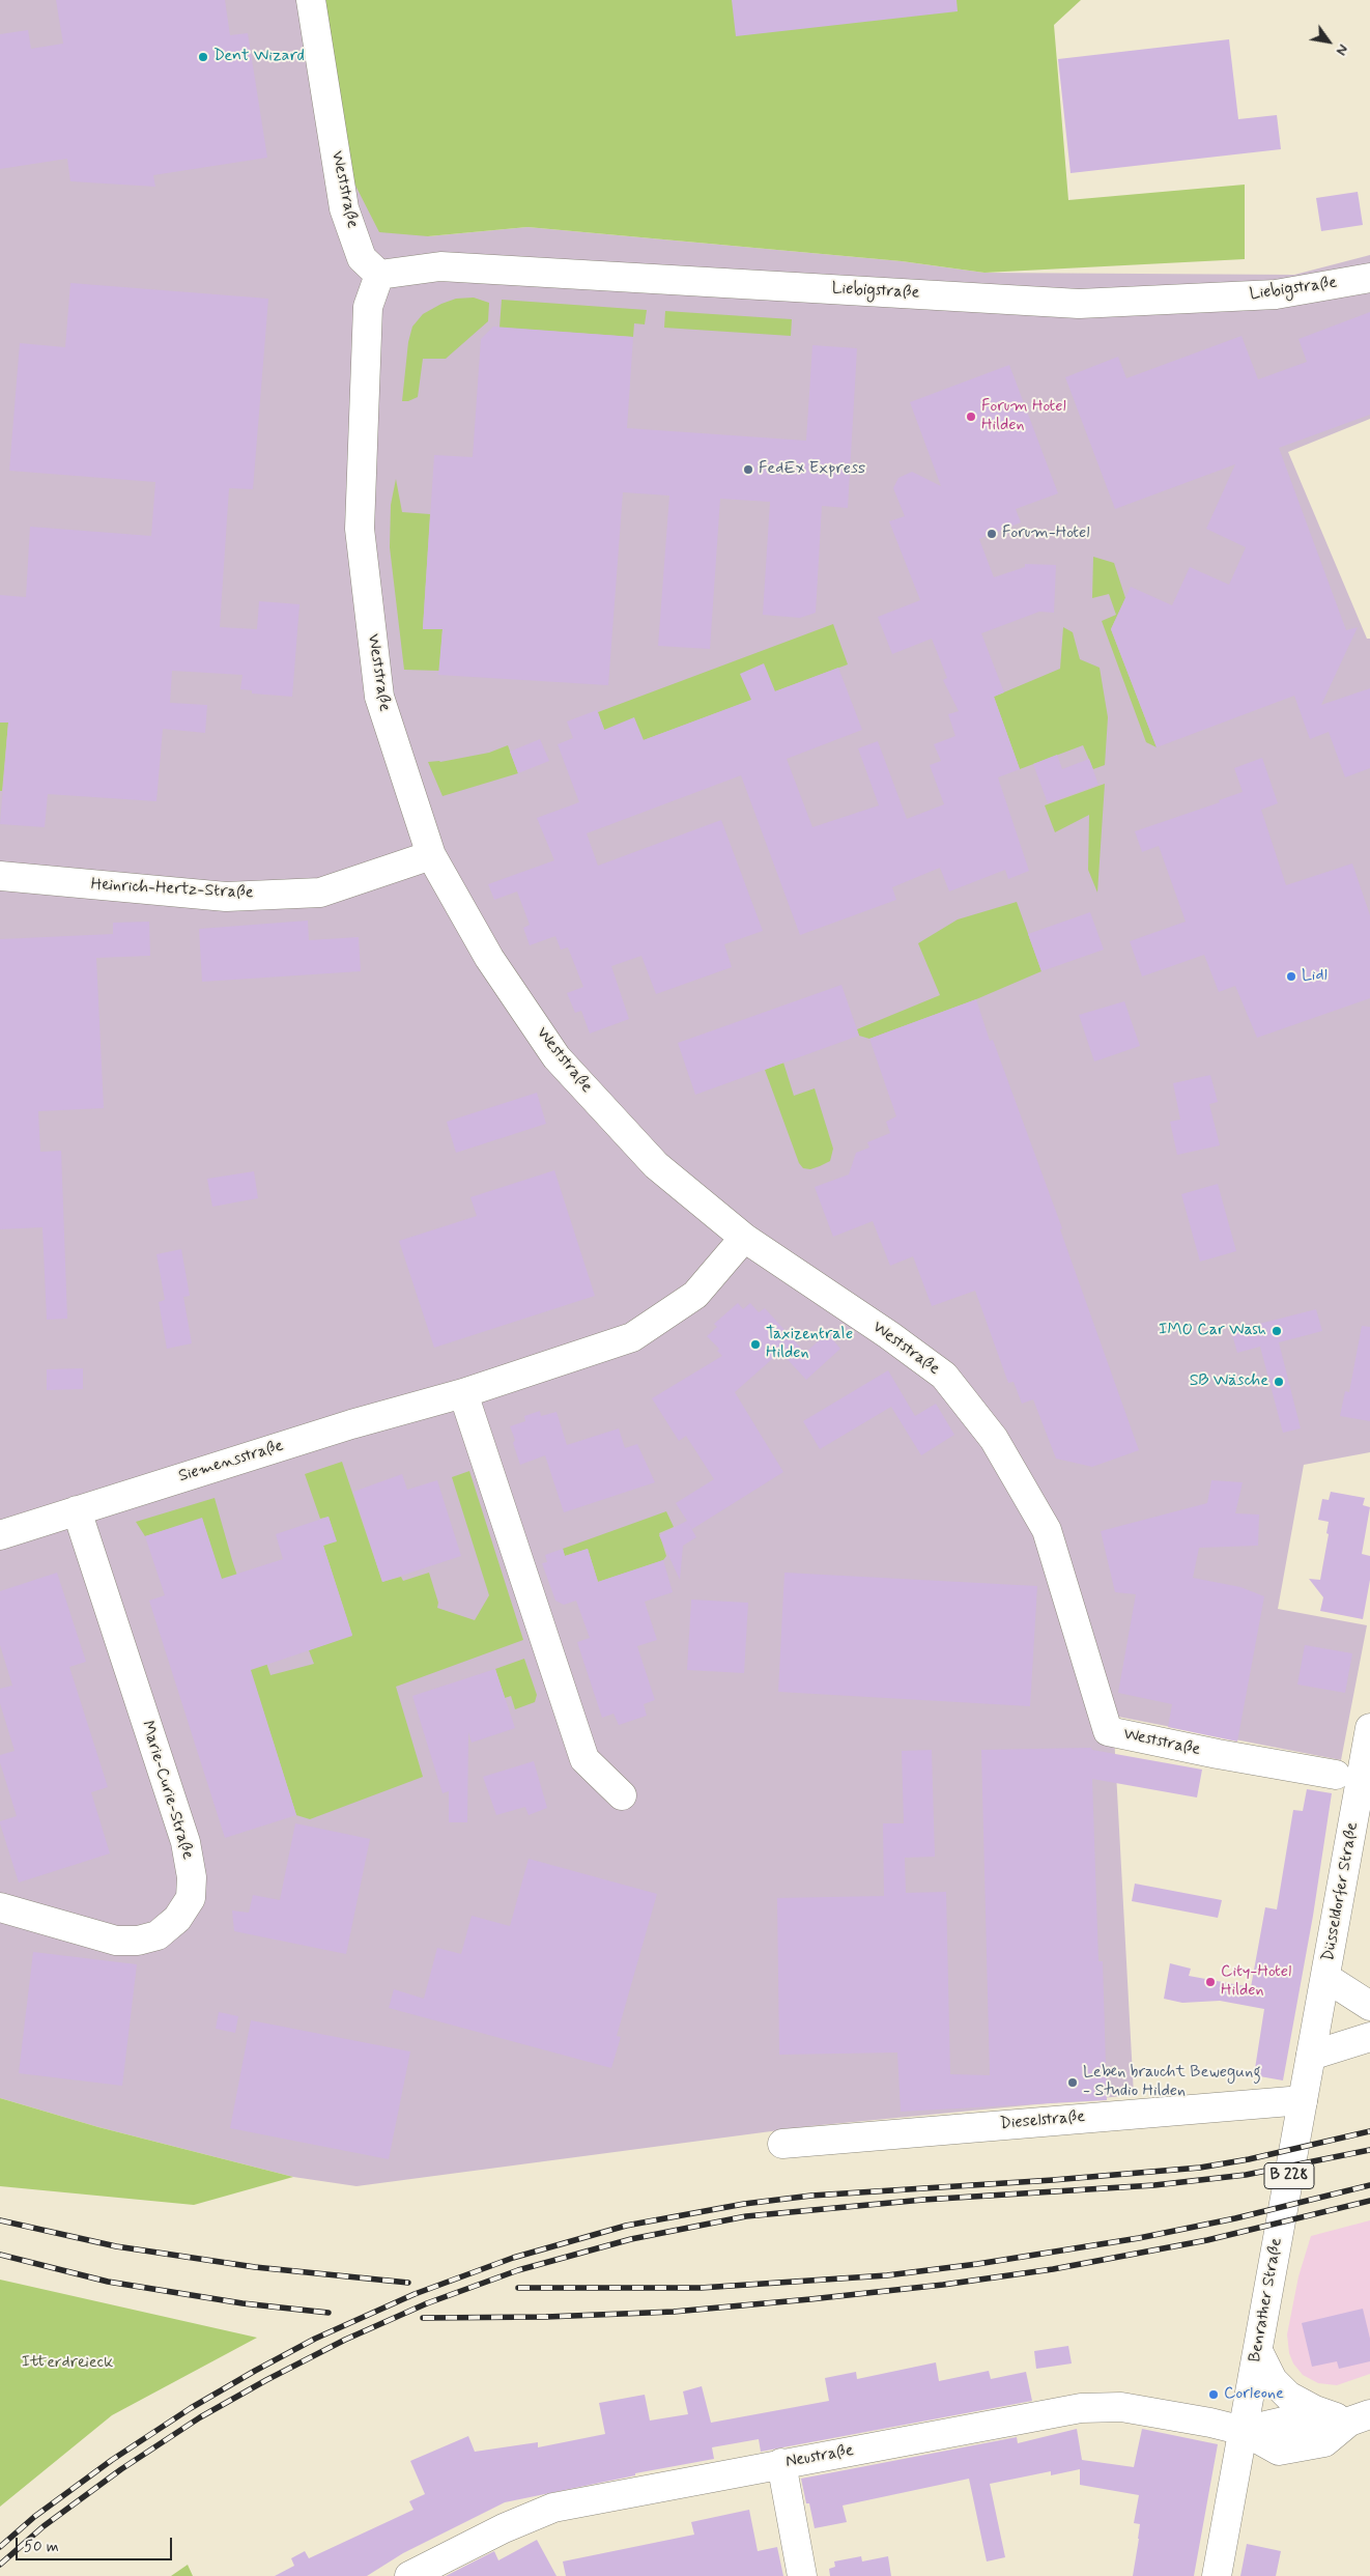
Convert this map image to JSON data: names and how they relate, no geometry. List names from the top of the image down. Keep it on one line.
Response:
{"streets":{"street":["Weststraße","Liebigstraße","Heinrich-Hertz-Straße","Siemensstraße","Marie-Curie-Straße","Düsseldorfer Straße","Dieselstraße","B 228","Benrather Straße","Neustraße"]},"crossings":[["Weststraße","Liebigstraße"],["Weststraße","Heinrich-Hertz-Straße"],["Weststraße","Siemensstraße"],["Siemensstraße","Marie-Curie-Straße"],["Düsseldorfer Straße","Benrather Straße"],["Dieselstraße","Benrather Straße"],["Benrather Straße","Neustraße"]],"parks":["Itterdreieck"],"places":["Dent Wizard","Forum Hotel Hilden","FedEx Express","Forum-Hotel","Lidl","IMO Car Wash","Taxizentrale Hilden","SB Wäsche","City-Hotel Hilden","Leben braucht Bewegung - Studio Hilden","Corleone"],"scale_bar":"50 m","north":"bottom right"}
